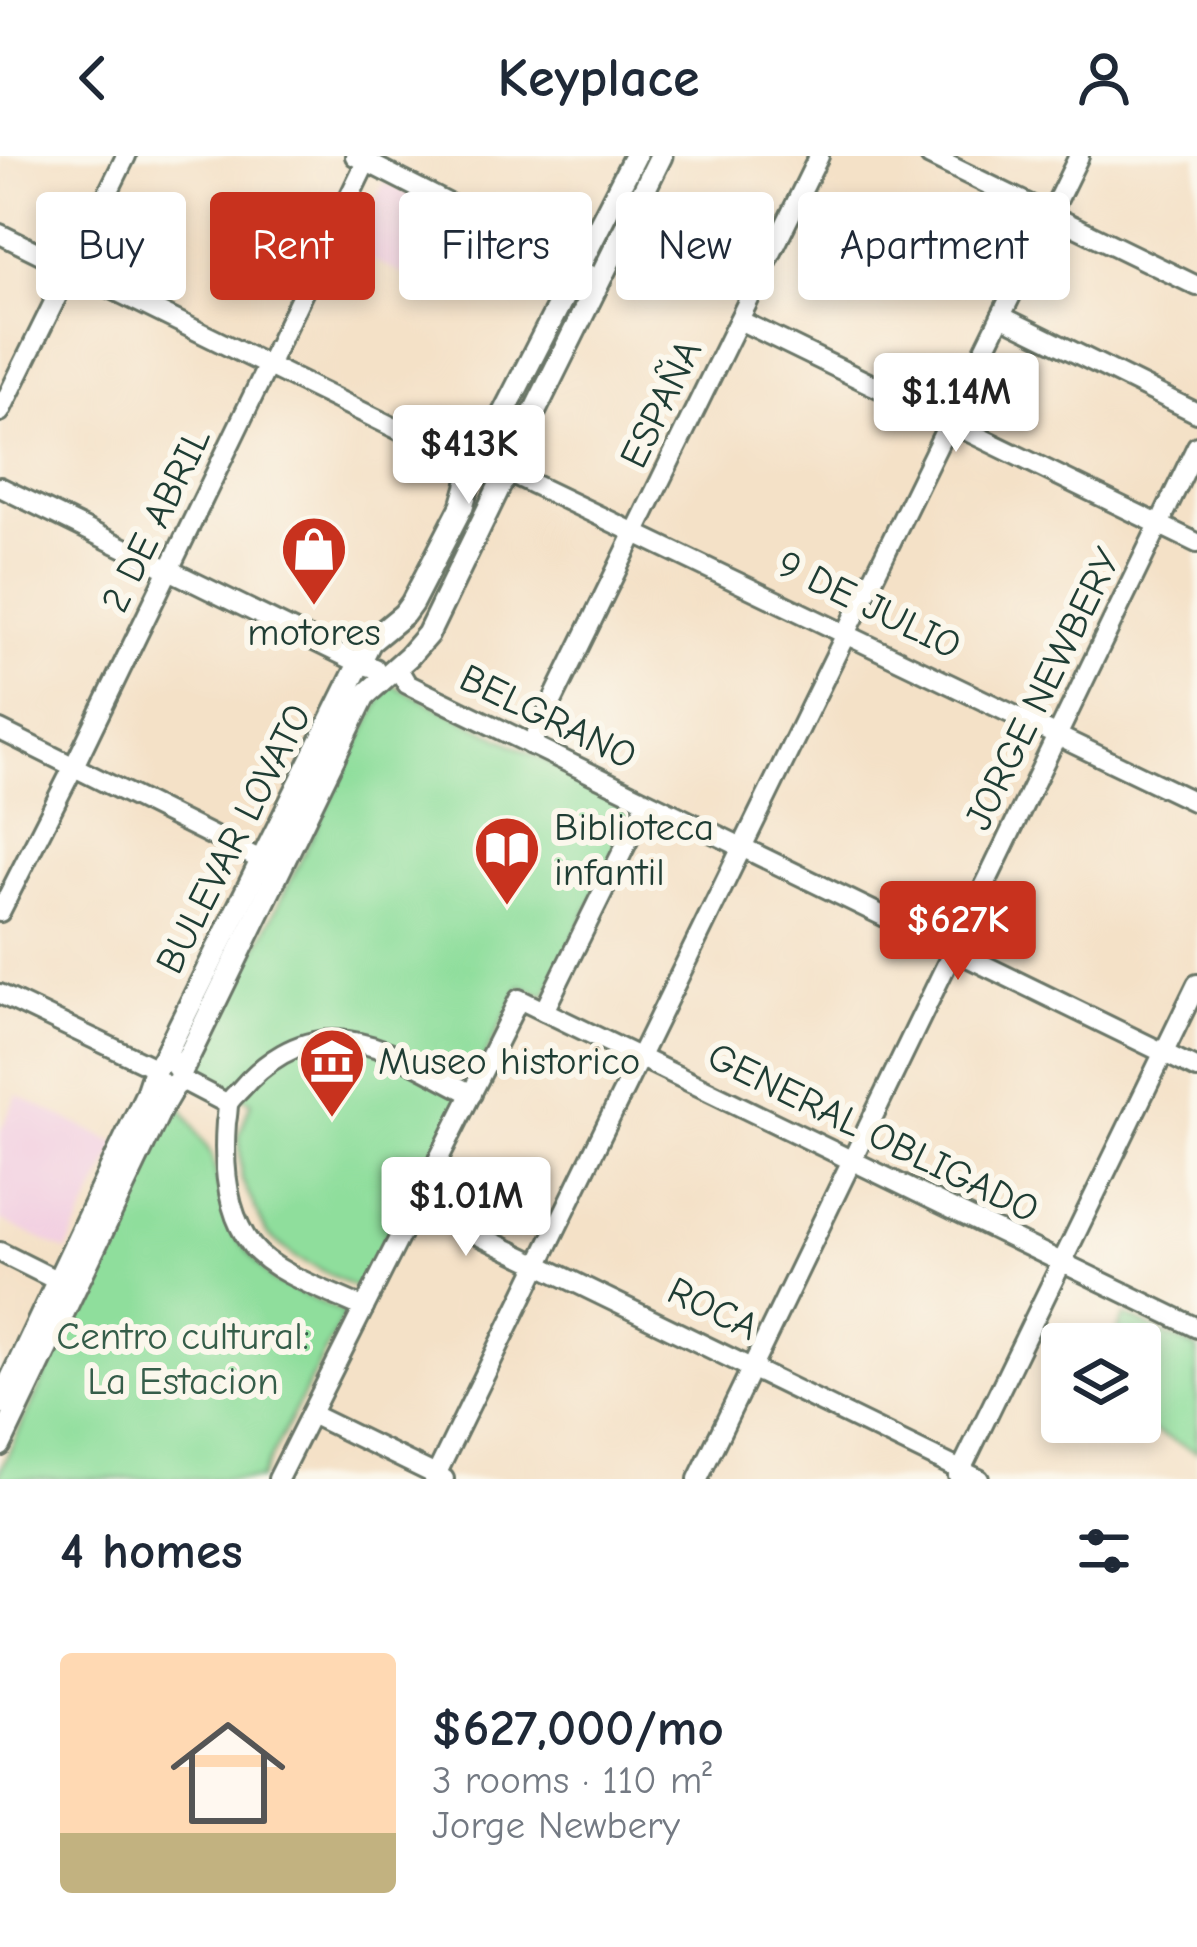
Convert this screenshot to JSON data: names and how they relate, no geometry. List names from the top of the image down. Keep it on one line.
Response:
{"streets":{"main road":["9 DE JULIO","BULEVAR LOVATO"],"street":["ESPAÑA","2 DE ABRIL","JORGE NEWBERY","BELGRANO","GENERAL OBLIGADO","ROCA"]},"crossings":[["ESPAÑA","9 DE JULIO"],["ESPAÑA","BELGRANO"],["2 DE ABRIL","BELGRANO"],["9 DE JULIO","JORGE NEWBERY"],["9 DE JULIO","BULEVAR LOVATO"],["JORGE NEWBERY","BELGRANO"],["JORGE NEWBERY","GENERAL OBLIGADO"],["JORGE NEWBERY","ROCA"],["BELGRANO","BULEVAR LOVATO"],["GENERAL OBLIGADO","ROCA"]],"parks":["Centro cultural: La Estacion"],"places":{"shop":["motores"],"library":["Biblioteca infantil"],"museum":["Museo historico"]},"page":{"header":"Keyplace","chip":["Buy","Rent","Filters","New","Apartment"],"price":["$1.14M","$413K","$627K","$1.01M"],"heading":"4 homes","list":[{"name":"$627,000/mo","note":"3 rooms · 110 m² · Jorge Newbery"}]}}
